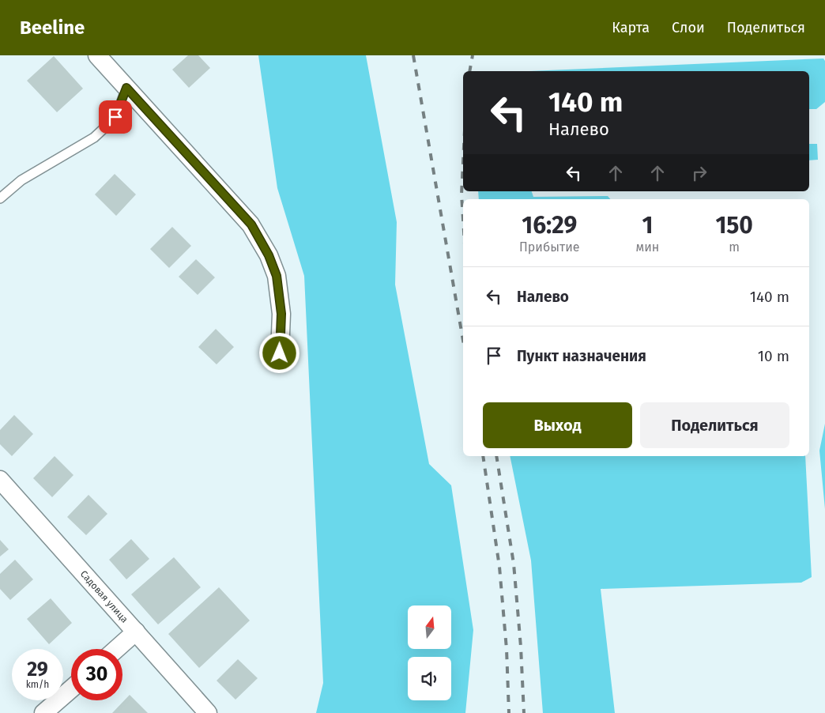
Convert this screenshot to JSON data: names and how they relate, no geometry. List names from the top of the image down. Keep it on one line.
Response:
{"streets":{"street":["Садовая улица"]},"north":"top","page":{"header":"Beeline","nav":["Карта","Слои","Поделиться"],"turn":["140 m","Налево"],"eta":["16:29","Прибытие","1","мин","150","m"],"list":[{"name":"Налево","value":"140 m"},{"name":"Пункт назначения","value":"10 m"}],"buttons":["Выход","Поделиться"],"speed":"29 km/h","limit":"30"}}
